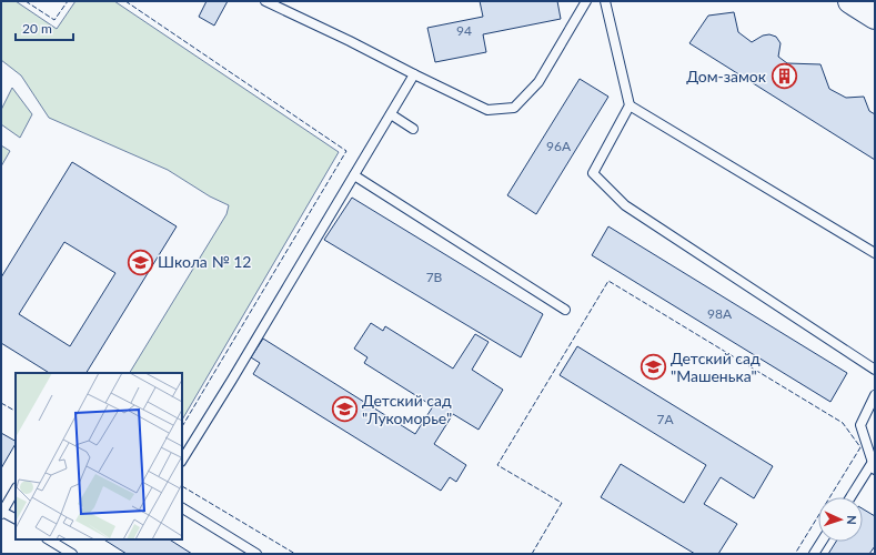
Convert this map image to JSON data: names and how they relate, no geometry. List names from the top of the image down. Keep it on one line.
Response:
{"places":{"building":["Дом-замок"],"school or university":["Школа № 12","Детский сад \"Машенька\"","Детский сад \"Лукоморье\""]},"house_numbers":["94","96А","7В","98А","7А"],"scale_bar":"20 m","north":"right"}
